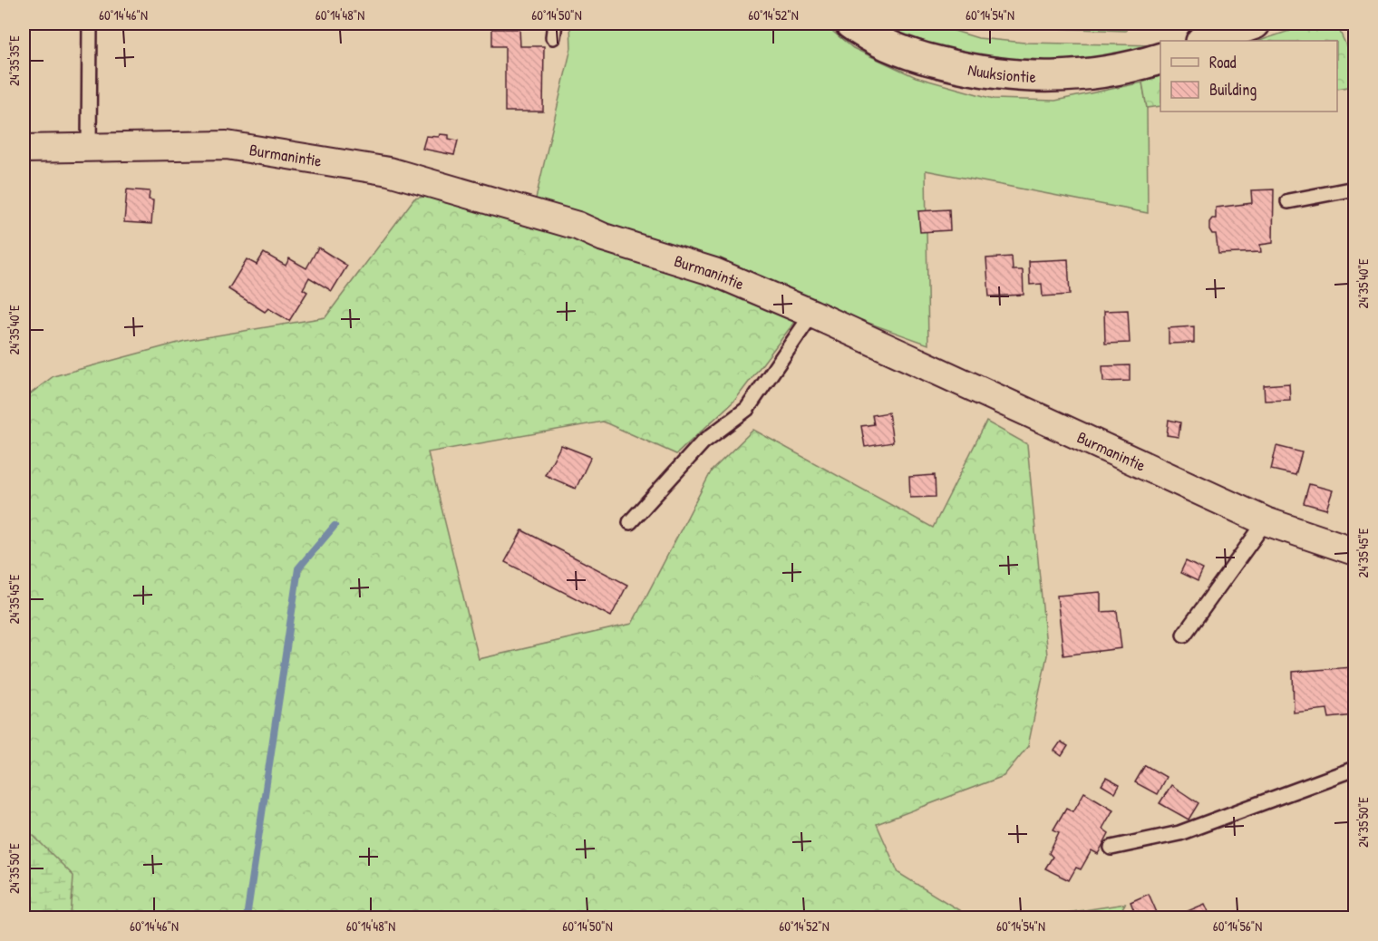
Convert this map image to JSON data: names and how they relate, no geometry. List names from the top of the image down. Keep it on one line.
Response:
{"streets":{"street":["Nuuksiontie","Burmanintie"]},"legend":["Road","Building"],"coordinates":["60°14'46\"N","60°14'48\"N","60°14'50\"N","60°14'52\"N","60°14'54\"N","24°35'35\"E","24°35'40\"E","24°35'45\"E","24°35'50\"E","60°14'56\"N"]}
